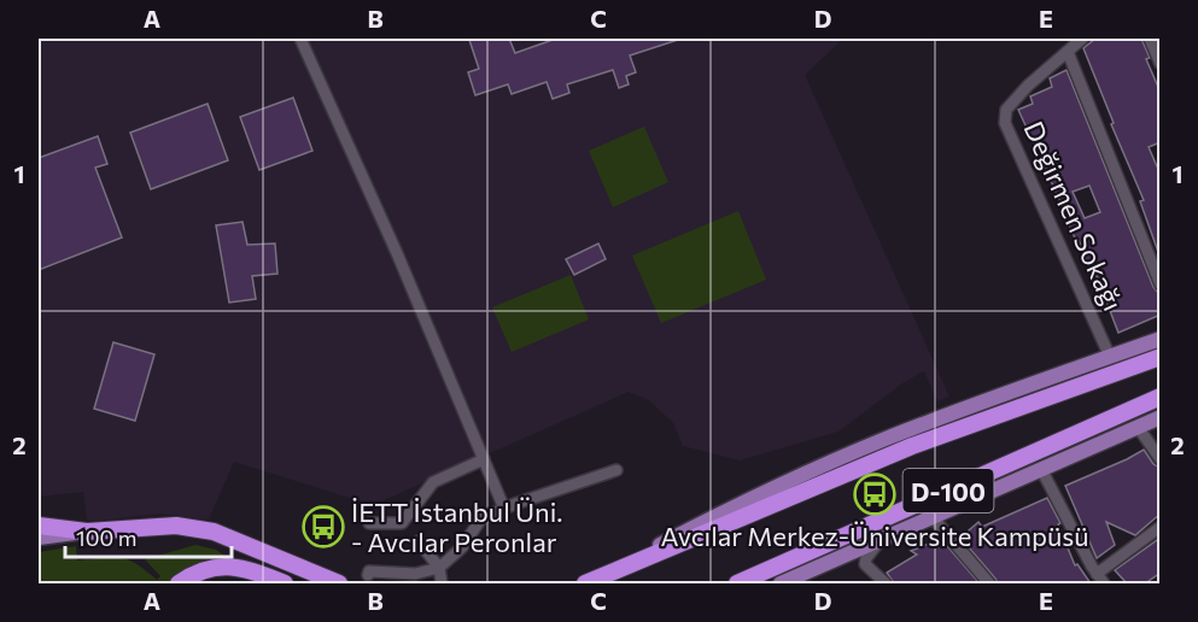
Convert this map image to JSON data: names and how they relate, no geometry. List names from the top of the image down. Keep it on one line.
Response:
{"streets":{"highway":["D-100"],"street":["Değirmen Sokağı"]},"places":{"bus stop":["Avcılar Merkez-Üniversite Kampüsü","İETT İstanbul Üni. - Avcılar Peronlar"]},"scale_bar":"100 m","grid":{"columns":["A","B","C","D","E"],"rows":["1","2"]}}
